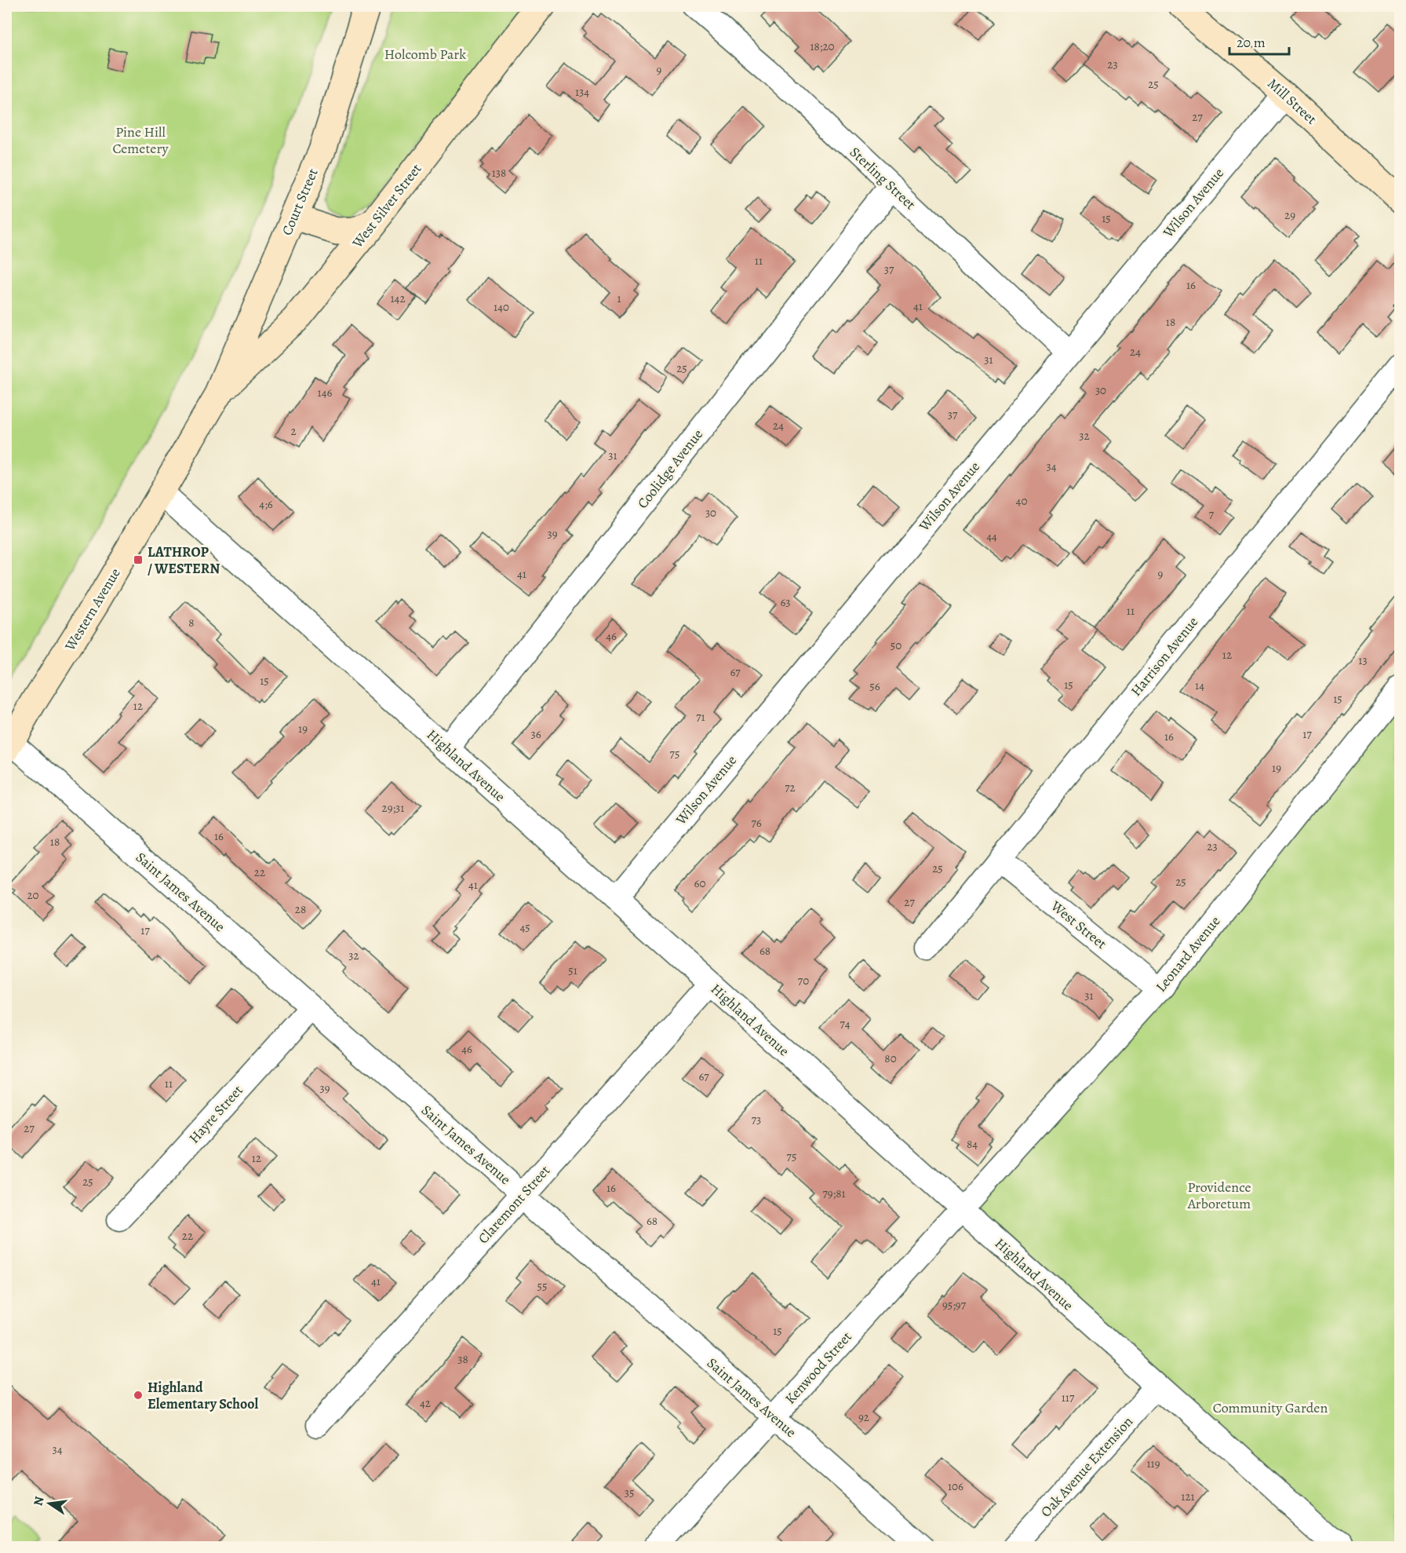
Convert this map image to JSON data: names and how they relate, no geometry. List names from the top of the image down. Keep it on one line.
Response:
{"streets":{"main road":["Mill Street","Court Street","West Silver Street","Western Avenue"],"street":["Sterling Street","Wilson Avenue","Coolidge Avenue","Harrison Avenue","Highland Avenue","Saint James Avenue","West Street","Leonard Avenue","Hayre Street","Claremont Street","Kenwood Street","Oak Avenue Extension"]},"crossings":[["Mill Street","Wilson Avenue"],["Sterling Street","Wilson Avenue"],["Sterling Street","Coolidge Avenue"],["Court Street","West Silver Street"],["Court Street","Western Avenue"],["Wilson Avenue","Highland Avenue"],["West Silver Street","Western Avenue"],["Coolidge Avenue","Highland Avenue"],["Western Avenue","Highland Avenue"],["Western Avenue","Saint James Avenue"],["Harrison Avenue","West Street"],["Highland Avenue","Leonard Avenue"],["Highland Avenue","Claremont Street"],["Highland Avenue","Kenwood Street"],["Highland Avenue","Oak Avenue Extension"],["Saint James Avenue","Hayre Street"],["Saint James Avenue","Claremont Street"],["Saint James Avenue","Kenwood Street"],["West Street","Leonard Avenue"],["Leonard Avenue","Kenwood Street"]],"parks":["Holcomb Park","Pine Hill Cemetery","Providence Arboretum","Community Garden"],"places":{"transit":["LATHROP / WESTERN"],"other":["Highland Elementary School"]},"house_numbers":["18;20","23","9","25","134","27","138","29","15","11","37","16","142","1","41","140","18","24","31","25","30","146","37","24","2","32","31","34","40","4;6","30","7","39","44","41","9","63","11","8","46","50","12","13","67","15","15","14","56","15","12","71","19","36","17","16","75","19","72","29;31","76","16","18","23","25","22","25","60","41","20","27","28","45","17","68","32","51","70","31","74","46","80","67","11","39","73","27","84","75","12","25","16","79;81","68","22","41","55","95;97","15","38","117","42","92","34","119","106","35","121"],"scale_bar":"20 m","north":"left"}
